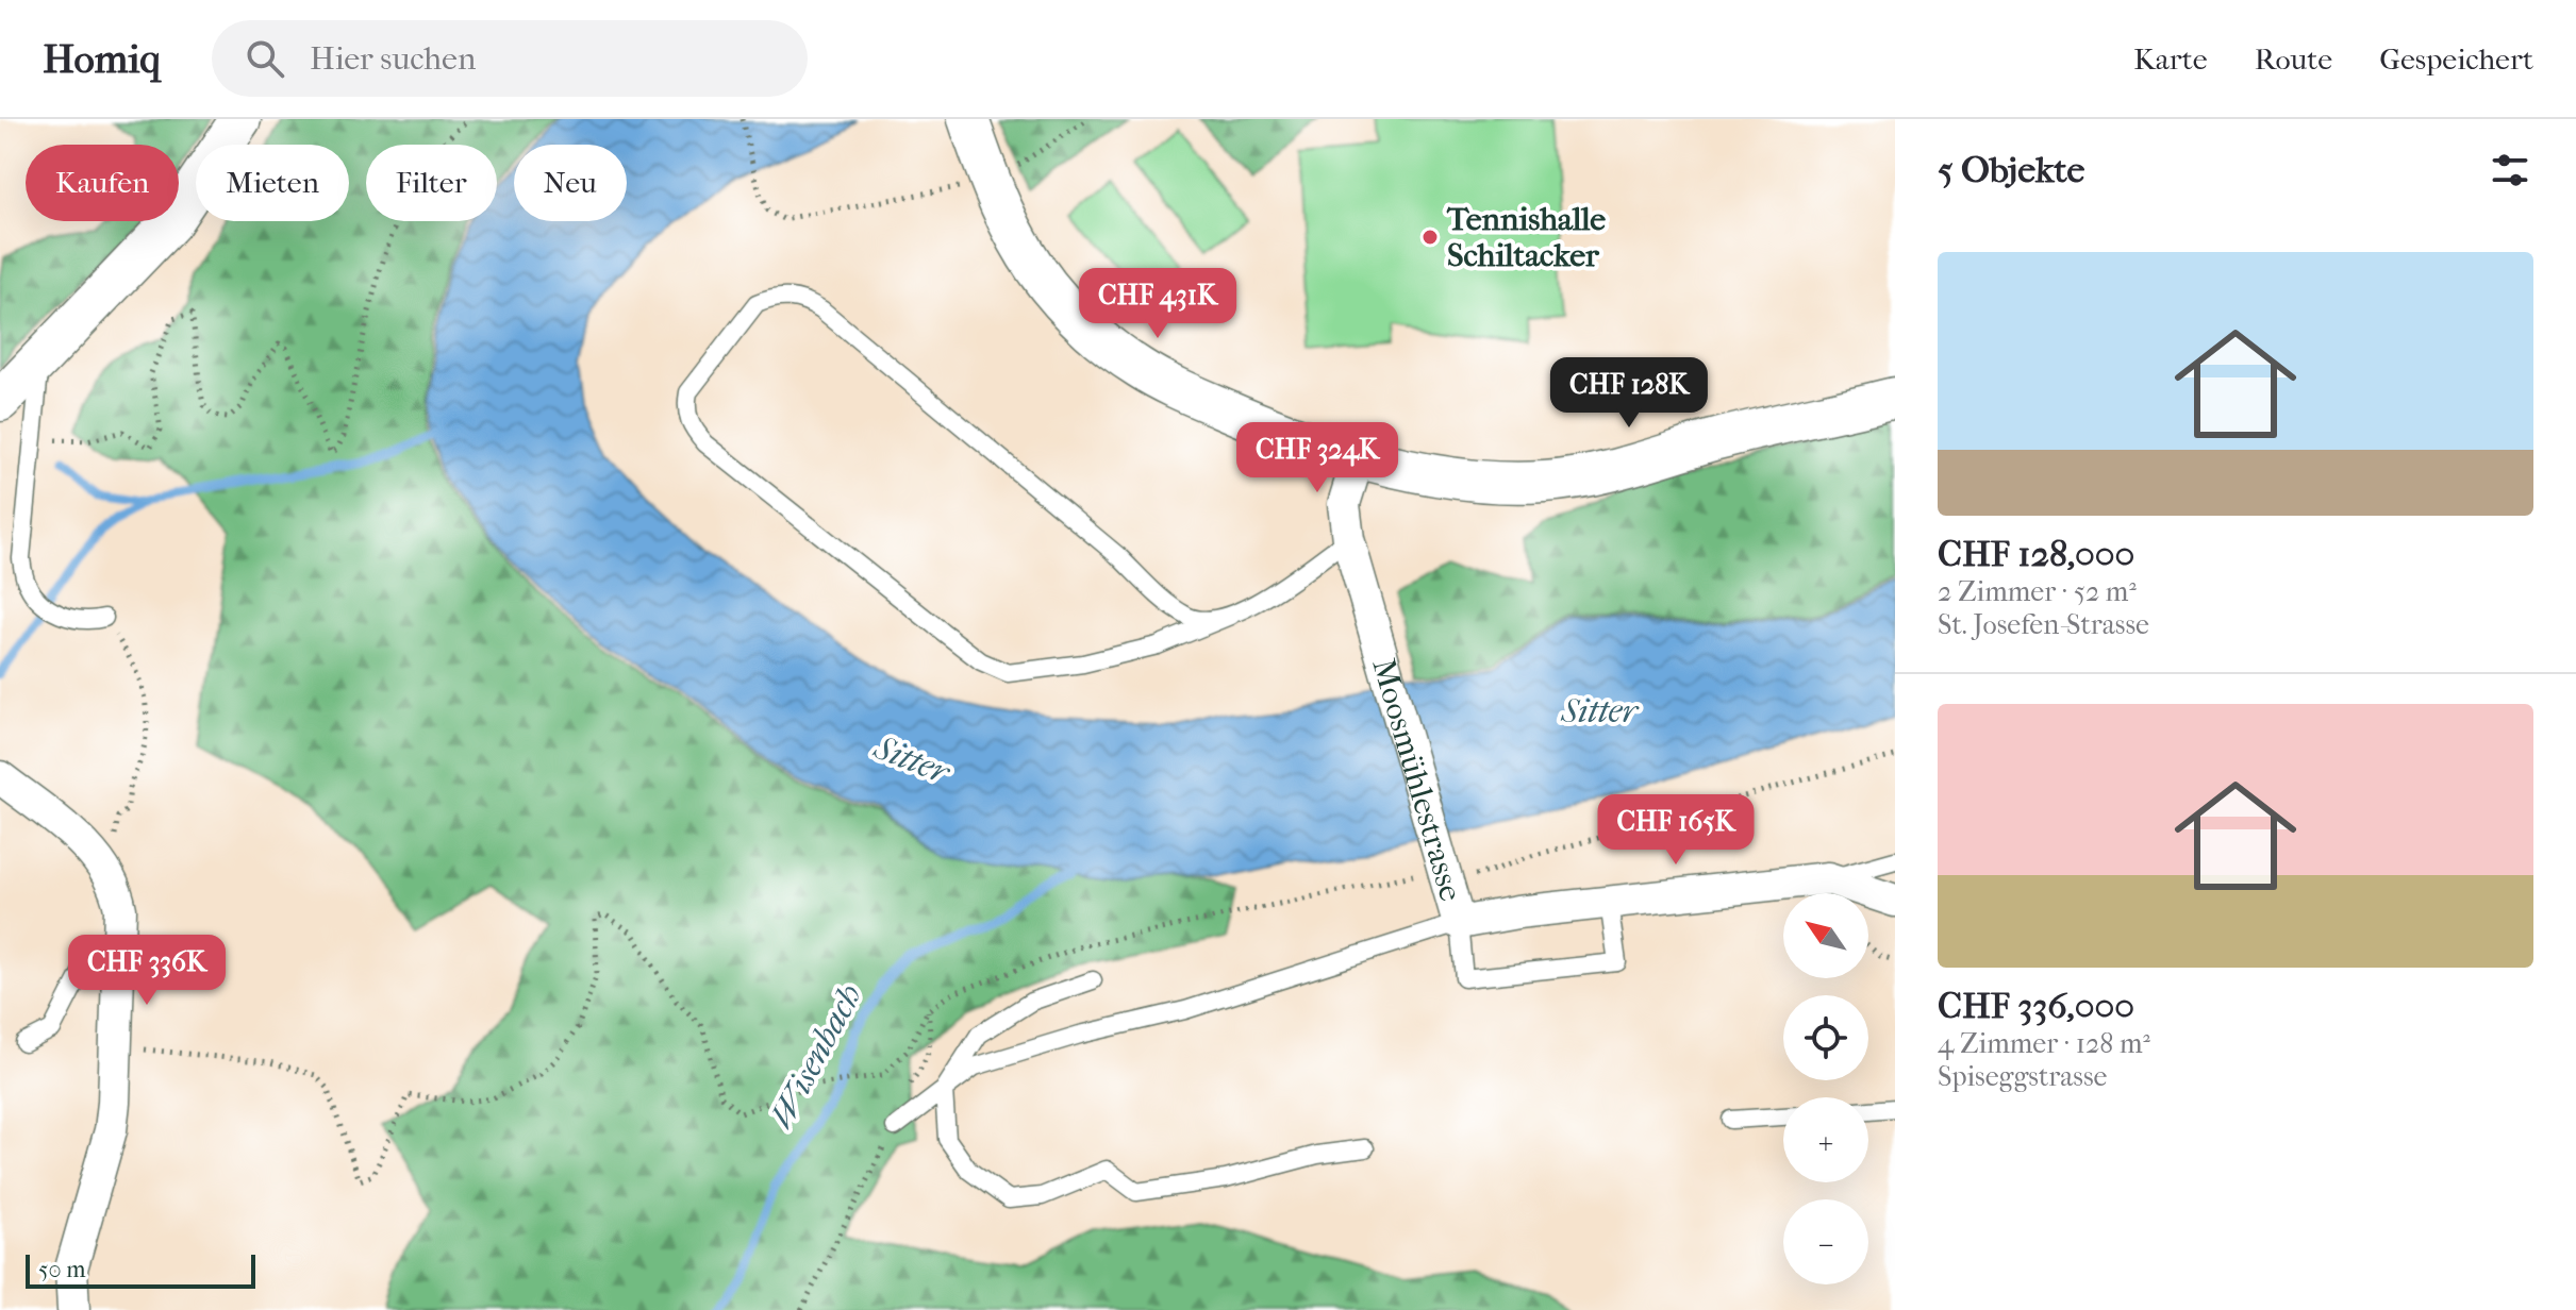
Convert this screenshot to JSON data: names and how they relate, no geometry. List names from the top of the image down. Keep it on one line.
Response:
{"streets":{"street":["Moosmühlestrasse"]},"water":["Sitter","Wisenbach"],"places":["Tennishalle Schiltacker"],"scale_bar":"50 m","north":"top left","page":{"header":"Homiq","search":"Hier suchen","nav":["Karte","Route","Gespeichert"],"heading":"5 Objekte","chip":["Kaufen","Mieten","Filter","Neu"],"list":[{"name":"CHF 128,000","note":"2 Zimmer · 52 m² · St. Josefen-Strasse"},{"name":"CHF 336,000","note":"4 Zimmer · 128 m² · Spiseggstrasse"}],"price":["CHF 431K","CHF 128K","CHF 324K","CHF 165K","CHF 336K"],"map_buttons":["+","−"],"scale":"50 m"}}
